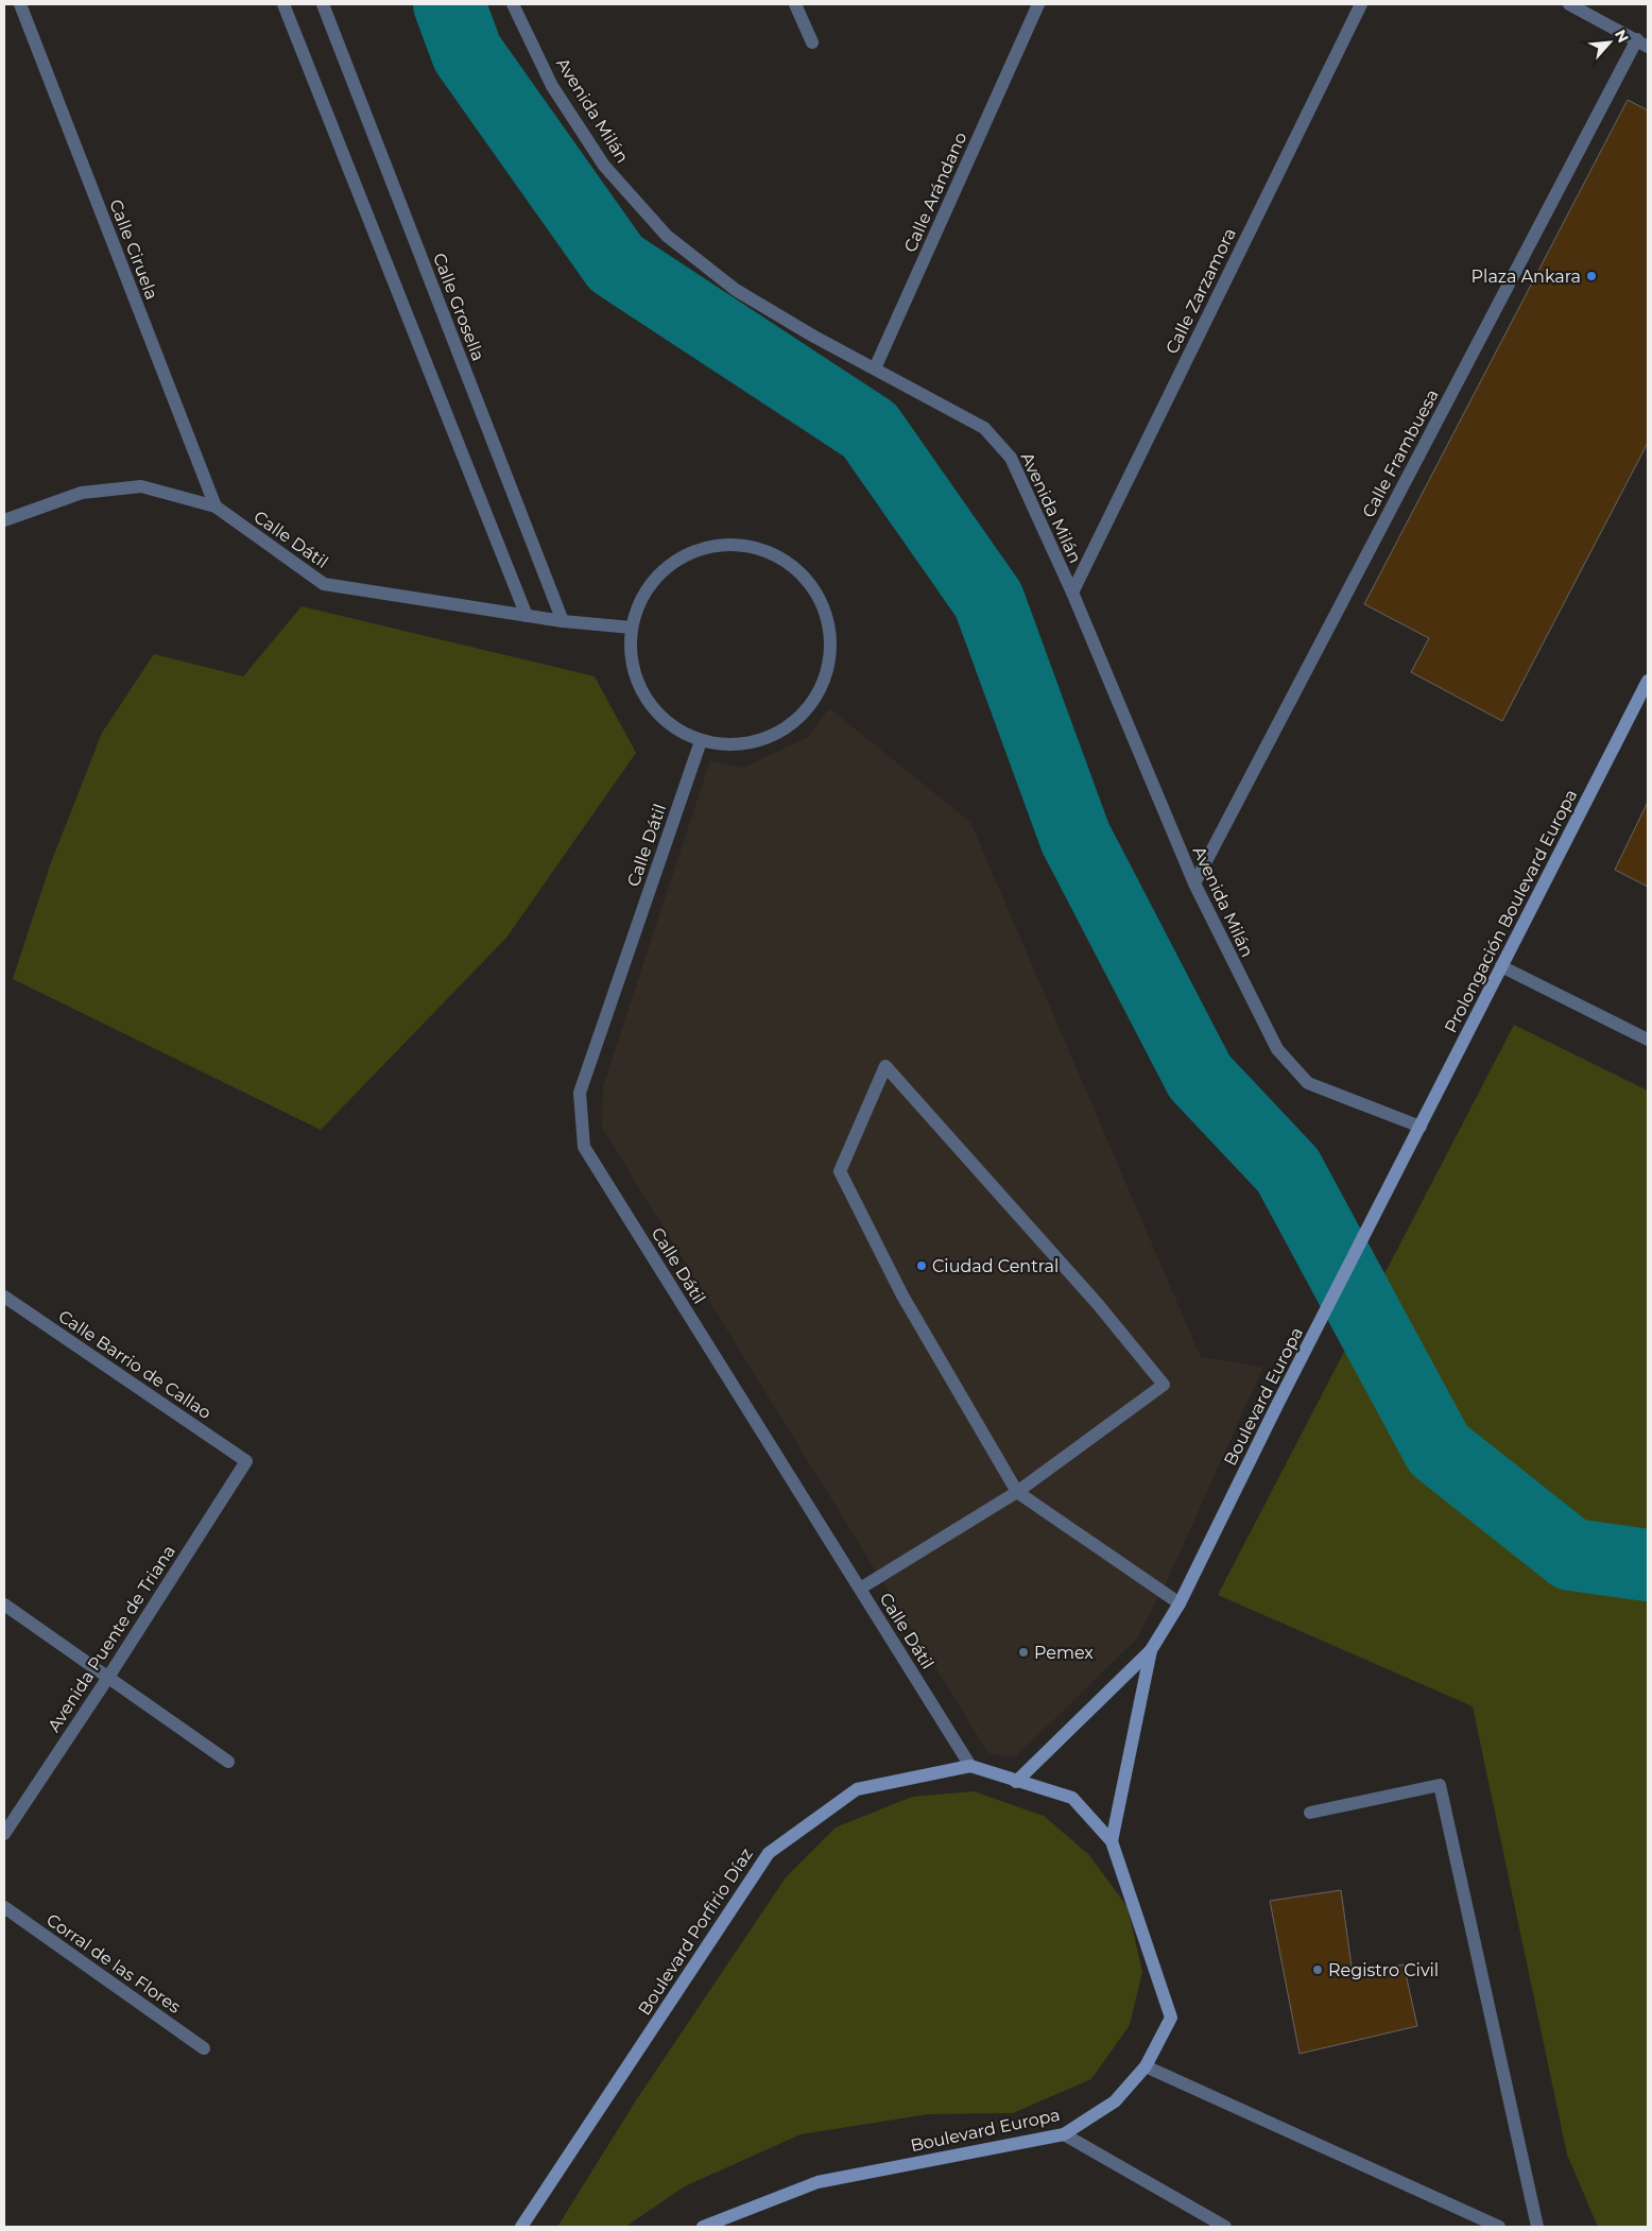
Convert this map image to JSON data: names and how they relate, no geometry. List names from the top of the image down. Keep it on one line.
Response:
{"streets":{"main road":["Prolongación Boulevard Europa","Boulevard Europa","Boulevard Porfirio Díaz"],"street":["Avenida Milán","Calle Arándano","Calle Ciruela","Calle Zarzamora","Calle Grosella","Calle Frambuesa","Calle Dátil","Calle Barrio de Callao","Avenida Puente de Triana","Corral de las Flores"]},"crossings":[["Avenida Milán","Calle Arándano"],["Avenida Milán","Calle Zarzamora"],["Avenida Milán","Calle Frambuesa"],["Avenida Milán","Prolongación Boulevard Europa"],["Calle Ciruela","Calle Dátil"],["Calle Grosella","Calle Dátil"],["Calle Dátil","Boulevard Porfirio Díaz"],["Prolongación Boulevard Europa","Boulevard Europa"],["Calle Barrio de Callao","Avenida Puente de Triana"]],"places":["Plaza Ankara","Ciudad Central","Pemex","Registro Civil"],"north":"top right"}
